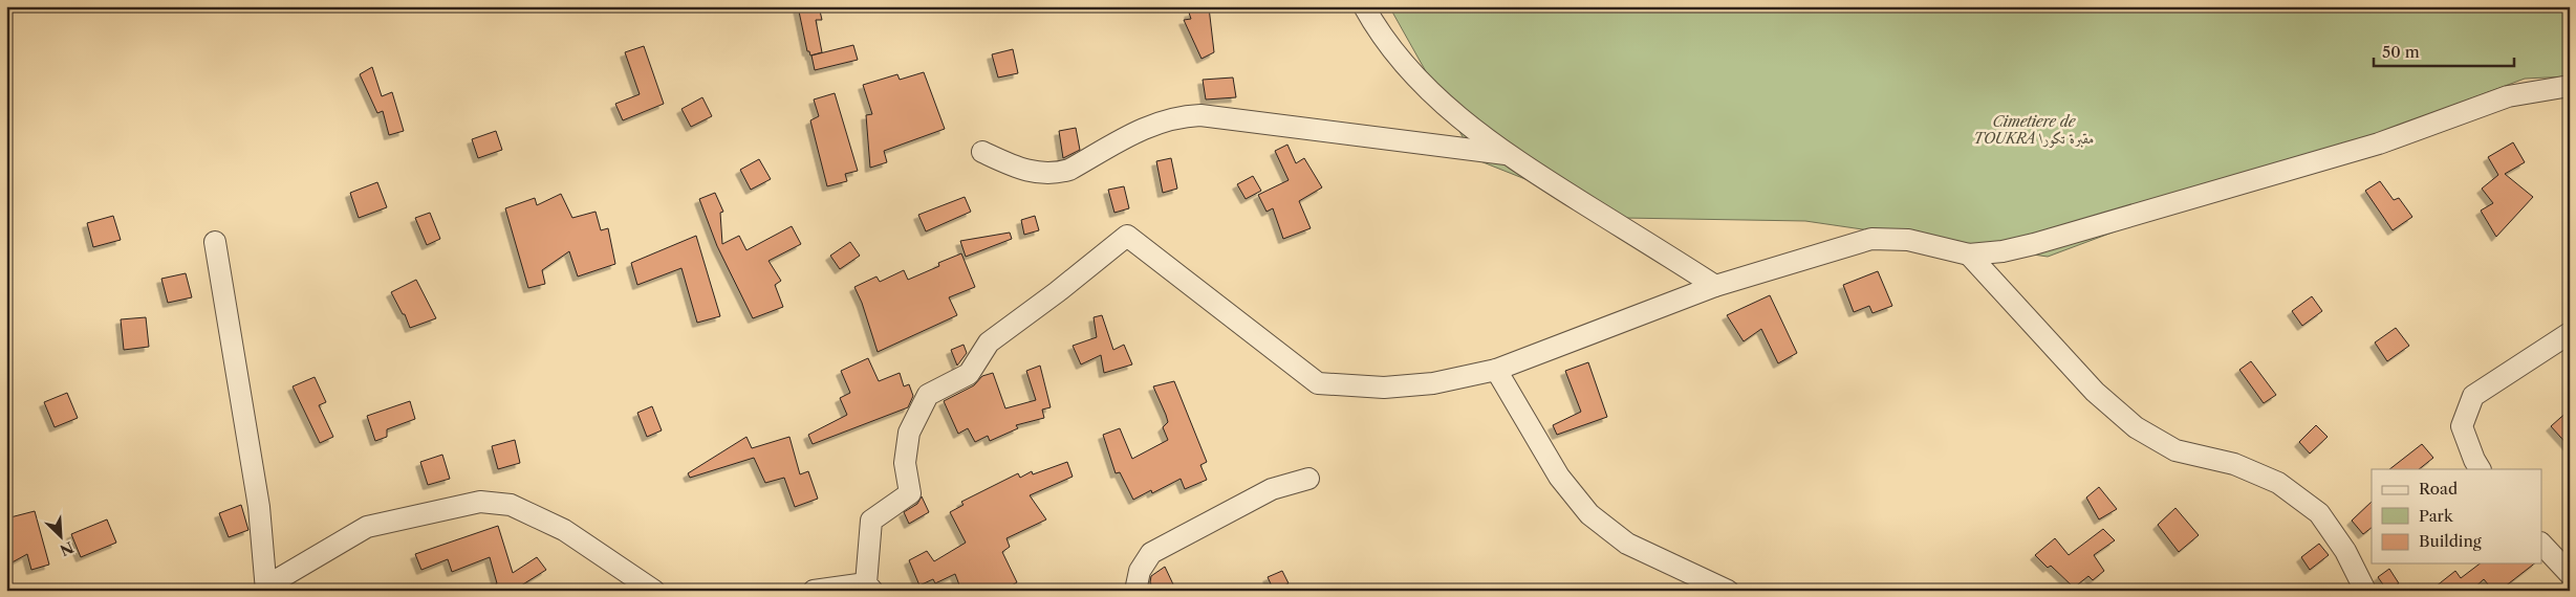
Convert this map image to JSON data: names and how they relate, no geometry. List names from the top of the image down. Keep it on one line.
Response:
{"parks":["Cimetiere de TOUKRA مقبرة تكورا"],"legend":["Road","Park","Building"],"scale_bar":"50 m","north":"bottom right"}
